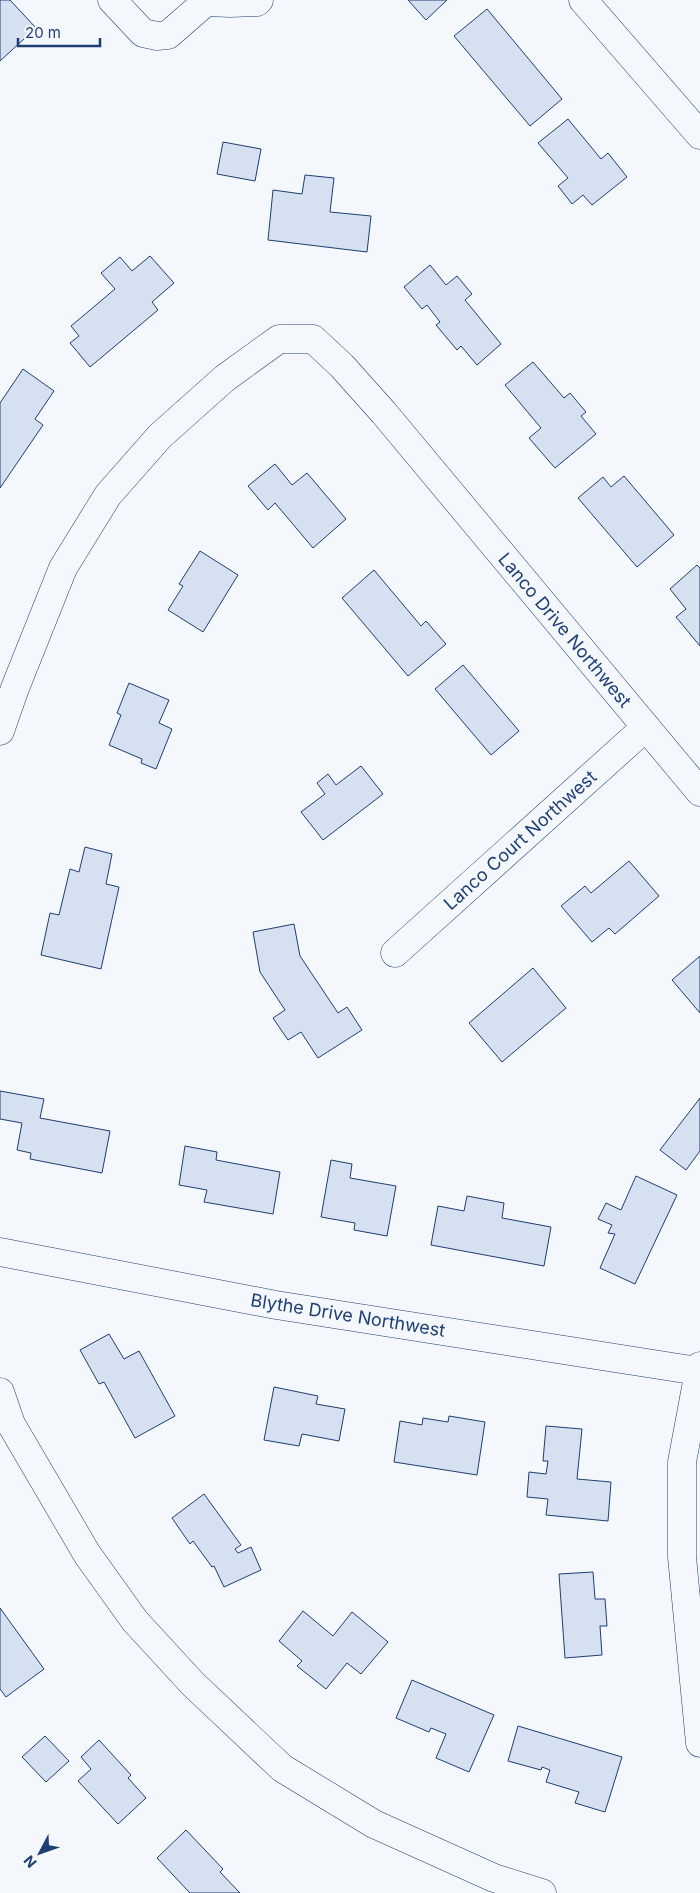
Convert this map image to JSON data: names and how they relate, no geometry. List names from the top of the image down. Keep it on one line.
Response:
{"streets":{"street":["Lanco Drive Northwest","Lanco Court Northwest","Blythe Drive Northwest"]},"crossings":[["Lanco Drive Northwest","Lanco Court Northwest"]],"scale_bar":"20 m","north":"bottom left"}
